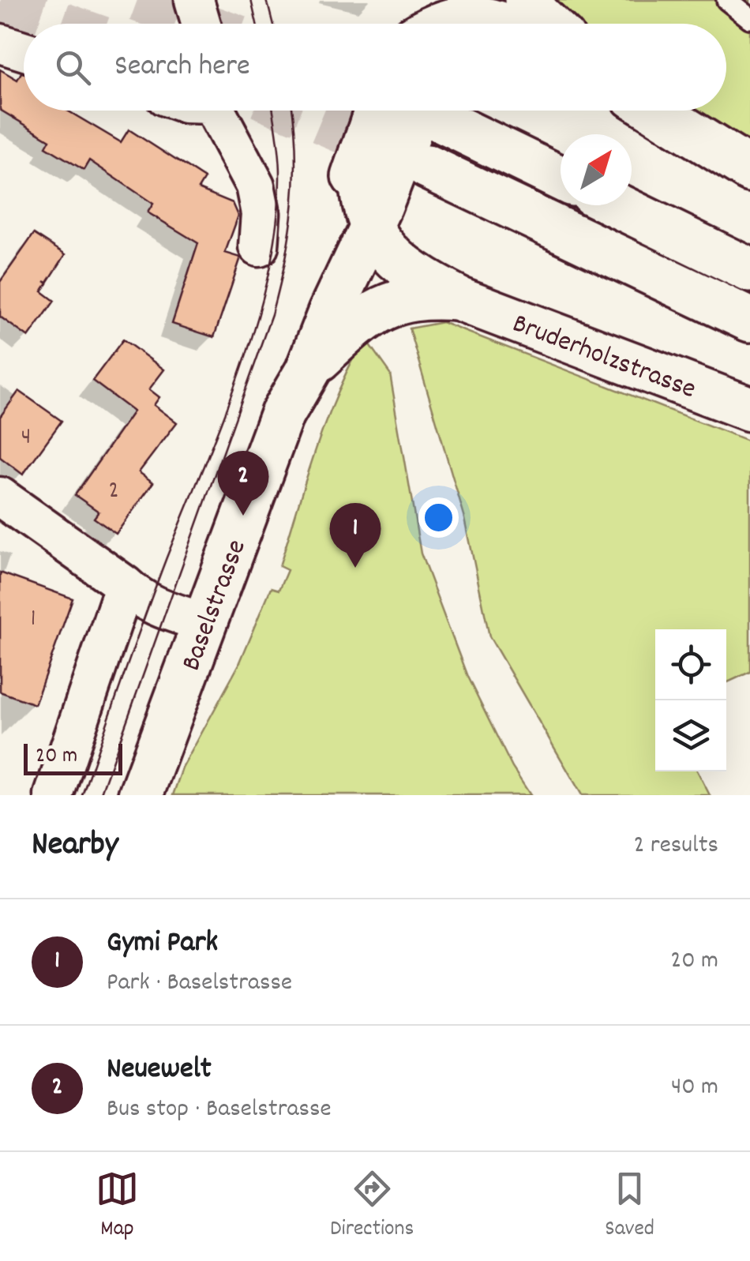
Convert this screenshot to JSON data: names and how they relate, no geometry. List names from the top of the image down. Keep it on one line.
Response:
{"streets":{"main road":["Bruderholzstrasse","Baselstrasse"]},"crossings":[["Bruderholzstrasse","Baselstrasse"]],"house_numbers":["4","2","1"],"scale_bar":"20 m","north":"top right","page":{"search":"Search here","pins":["2","1"],"scale":"20 m","heading":["Nearby","2 results"],"list":[{"mark":"1","name":"Gymi Park","note":"Park · Baselstrasse","value":"20 m"},{"mark":"2","name":"Neuewelt","note":"Bus stop · Baselstrasse","value":"40 m"}],"nav":["Map","Directions","Saved"]}}
